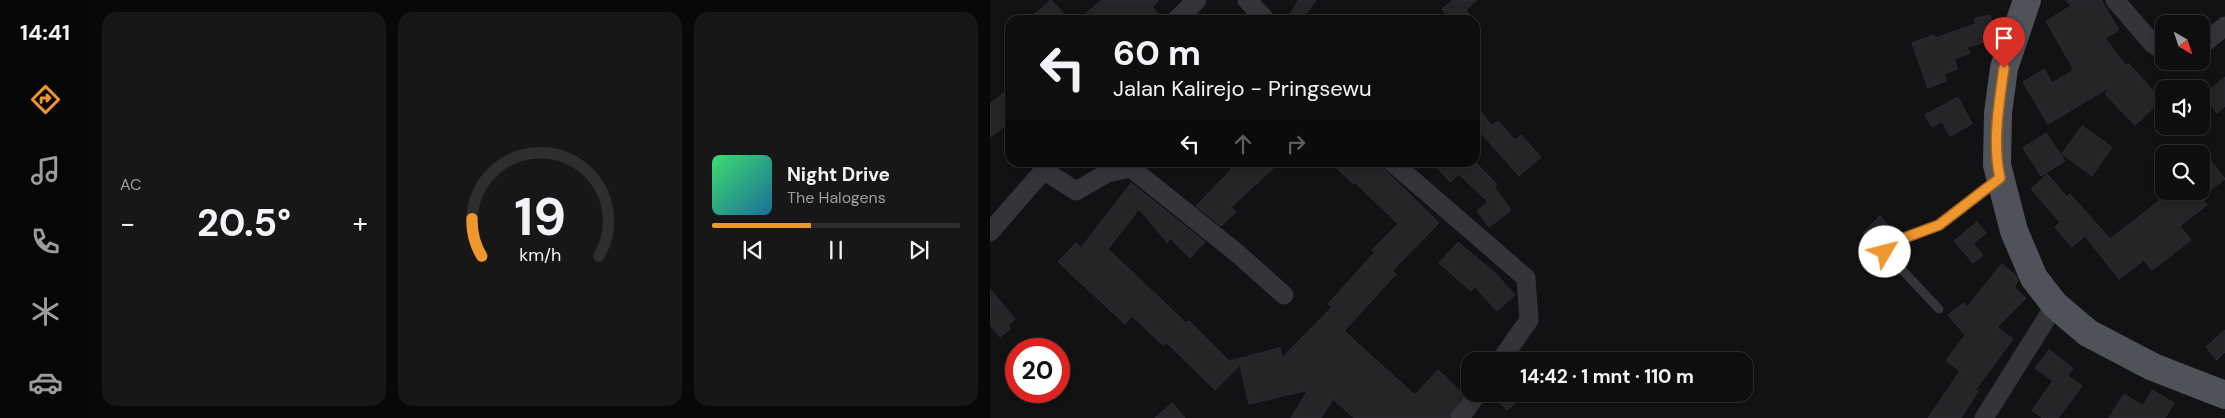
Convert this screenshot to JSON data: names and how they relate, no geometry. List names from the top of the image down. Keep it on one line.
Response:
{"north":"bottom right","page":{"tabs":"14:41","tile":"AC","turn":["60 m","Jalan Kalirejo - Pringsewu"],"song":["Night Drive","The Halogens"],"heat":["−","20.5°","+"],"limit":"20","trip":"14:42 · 1 mnt · 110 m","gauge":["19","km/h"]}}
